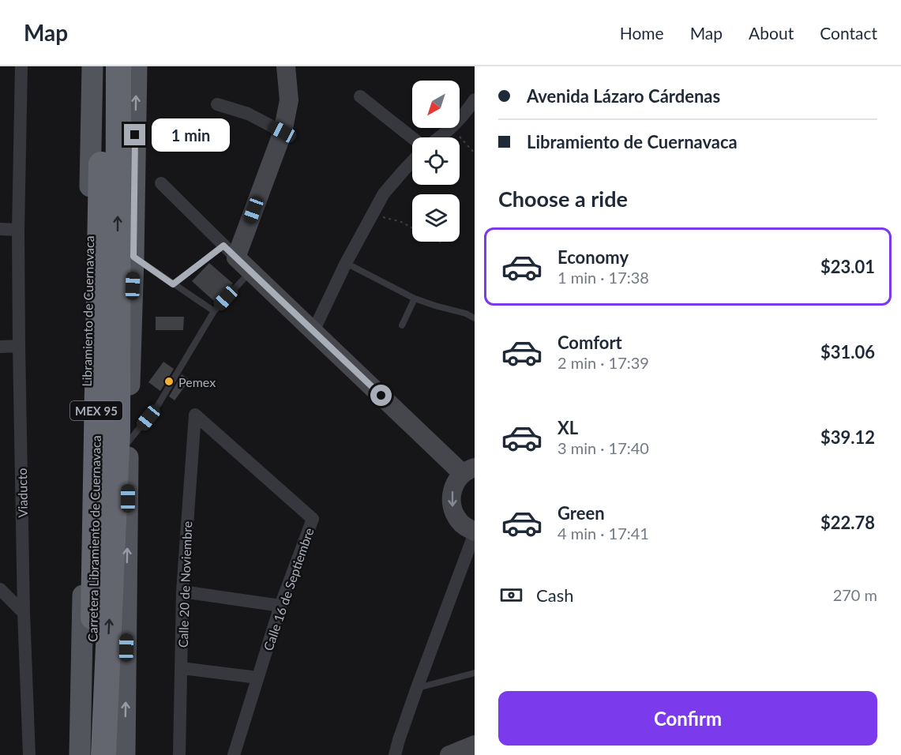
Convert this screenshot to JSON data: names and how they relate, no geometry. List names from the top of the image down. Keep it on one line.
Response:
{"streets":{"highway":["MEX 95","Carretera Libramiento de Cuernavaca"],"main road":["Libramiento de Cuernavaca"],"street":["Viaducto","Calle 20 de Noviembre","Calle 16 de Septiembre"]},"crossings":[["Calle 20 de Noviembre","Calle 16 de Septiembre"]],"places":["Pemex"],"north":"bottom left","page":{"header":"Map","nav":["Home","Map","About","Contact"],"banner":["Avenida Lázaro Cárdenas","Libramiento de Cuernavaca"],"bubble":"1 min","heading":"Choose a ride","list":[{"name":"Economy","note":"1 min · 17:38","value":"$23.01"},{"name":"Comfort","note":"2 min · 17:39","value":"$31.06"},{"name":"XL","note":"3 min · 17:40","value":"$39.12"},{"name":"Green","note":"4 min · 17:41","value":"$22.78"}],"pay":["Cash","270 m"],"buttons":"Confirm"}}
